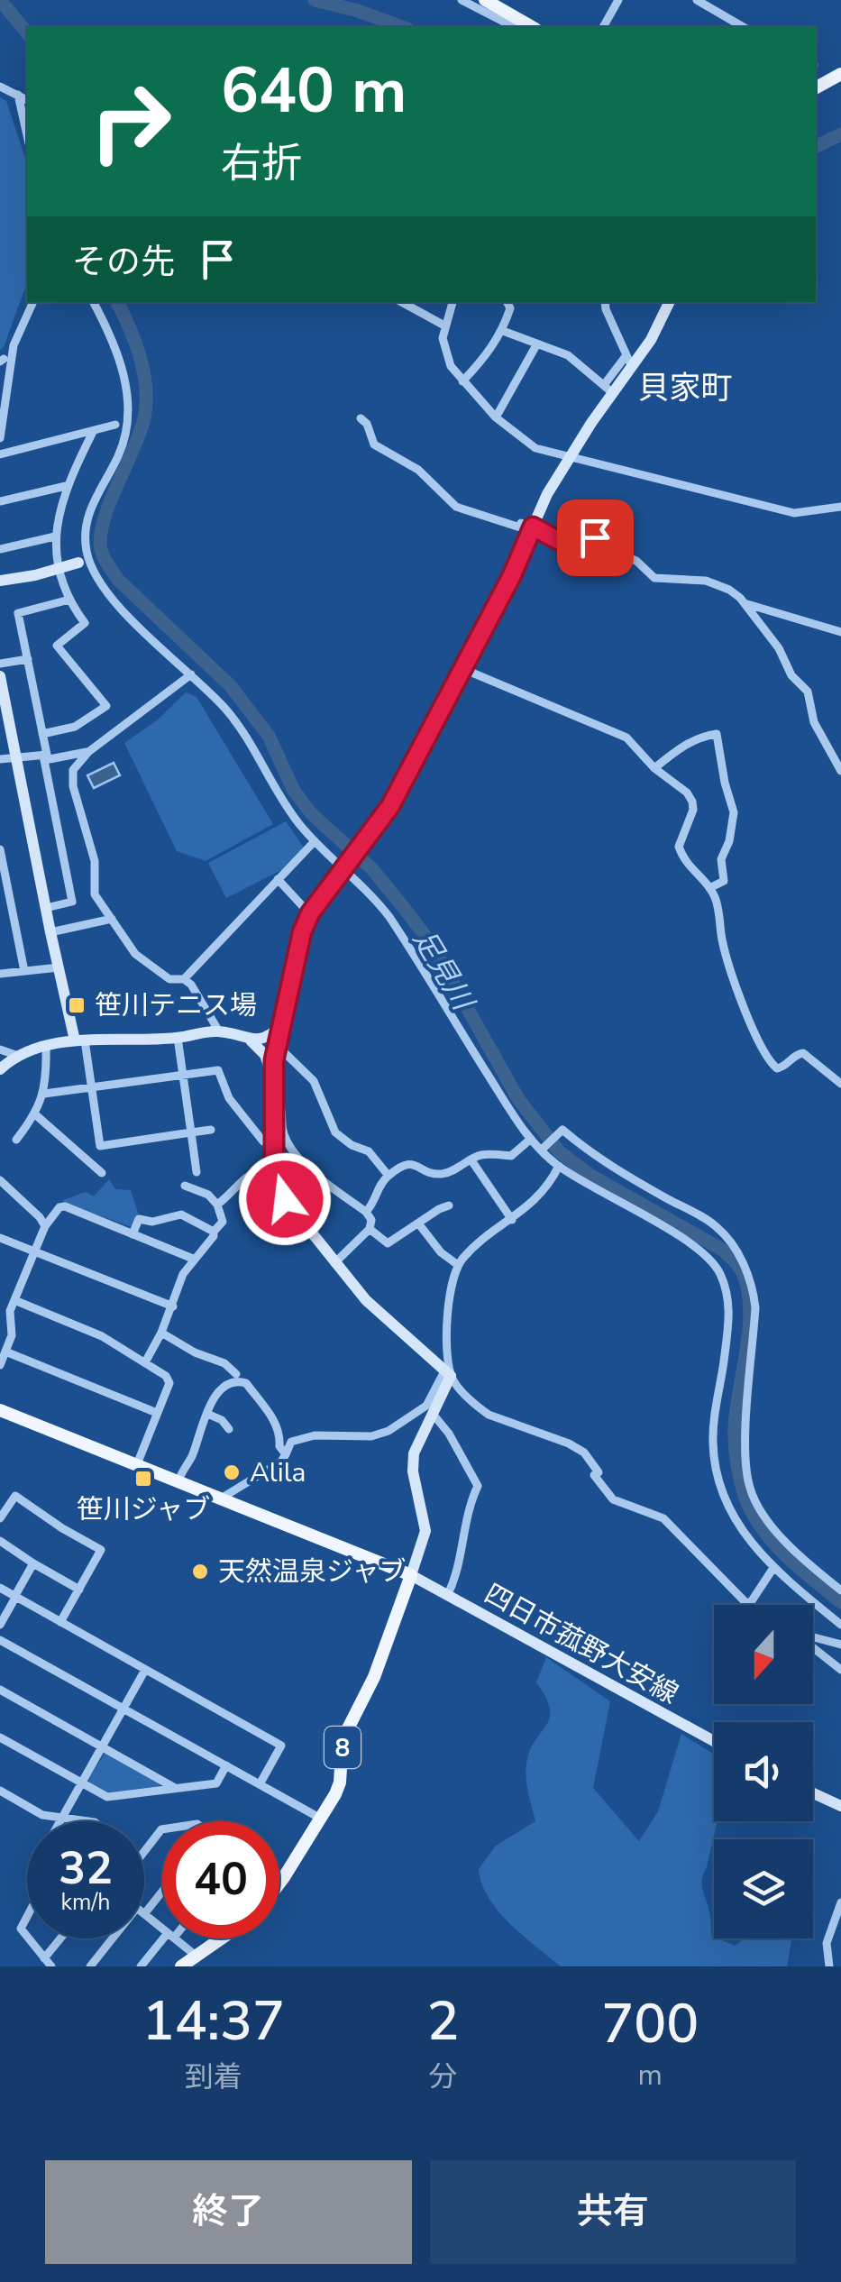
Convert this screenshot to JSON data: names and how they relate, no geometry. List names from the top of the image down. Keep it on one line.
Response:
{"streets":{"main road":["8"],"street":["四日市菰野大安線"]},"crossings":[["四日市菰野大安線","8"]],"districts":["貝家町"],"water":["足見川"],"places":{"transit":["笹川テニス場","笹川ジャブ"],"other":["Alila","天然温泉ジャブ"]},"north":"bottom","page":{"turn":["640 m","右折"],"then":"その先","speed":"32 km/h","limit":"40","eta":["14:37","到着","2","分","700","m"],"buttons":["終了","共有"]}}
